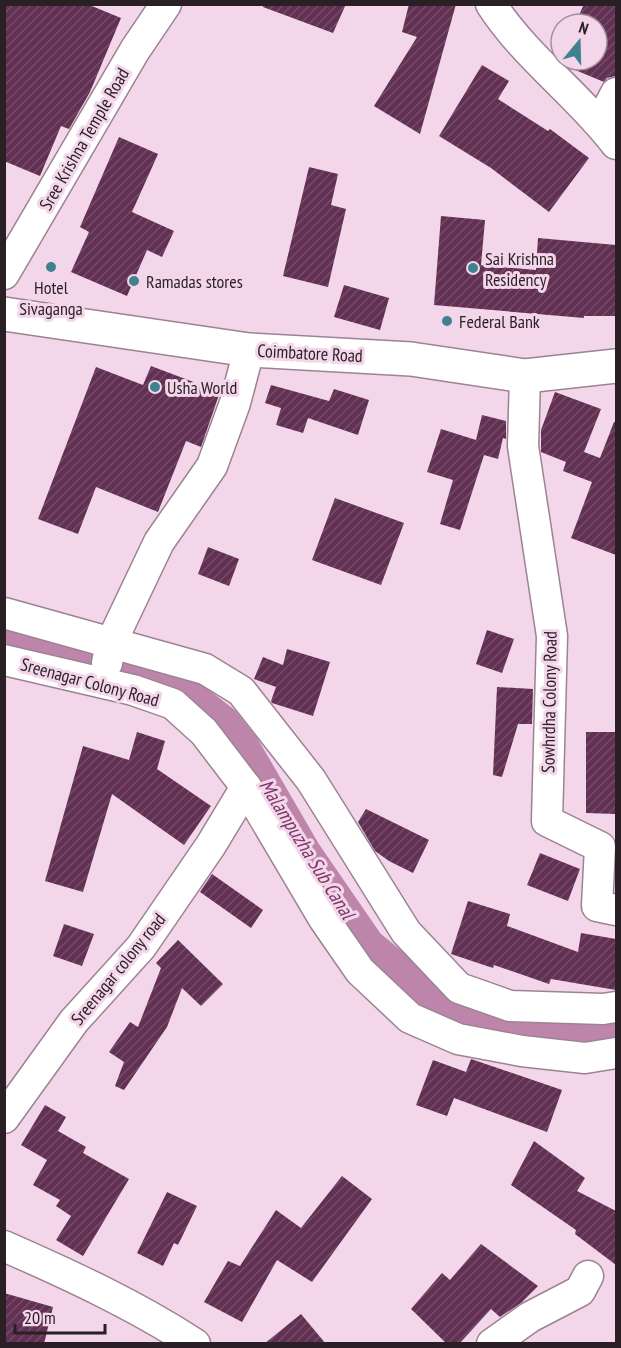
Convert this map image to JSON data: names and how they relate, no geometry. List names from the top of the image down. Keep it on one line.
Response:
{"streets":{"main road":["Coimbatore Road"],"street":["Sree Krishna Temple Road","Sreenagar Colony Road","Sowhrdha Colony Road","Sreenagar colony road"]},"crossings":[["Coimbatore Road","Sowhrdha Colony Road"],["Sreenagar Colony Road","Sreenagar colony road"]],"water":["Malampuzha Sub Canal"],"places":["Hotel Sivaganga","Sai Krishna Residency","Ramadas stores","Federal Bank","Usha World"],"scale_bar":"20 m","north":"top"}
